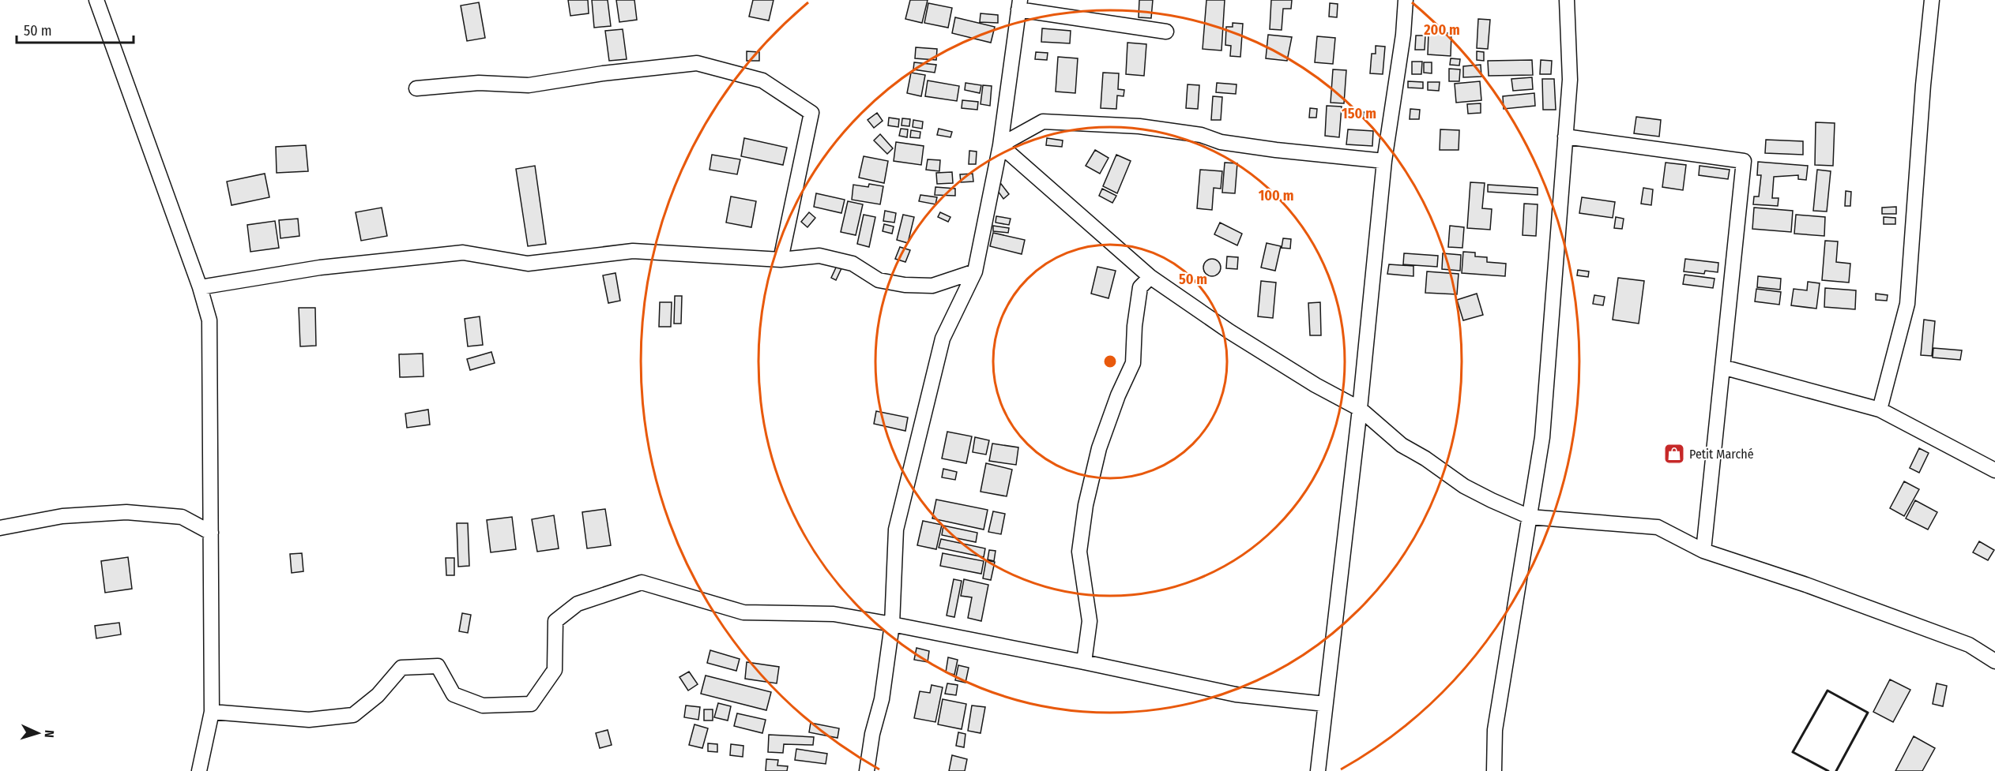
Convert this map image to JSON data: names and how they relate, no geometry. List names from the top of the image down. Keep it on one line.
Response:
{"places":{"shop":["Petit Marché"]},"scale_bar":"50 m","north":"right","rings":["200 m","150 m","100 m","50 m"]}
